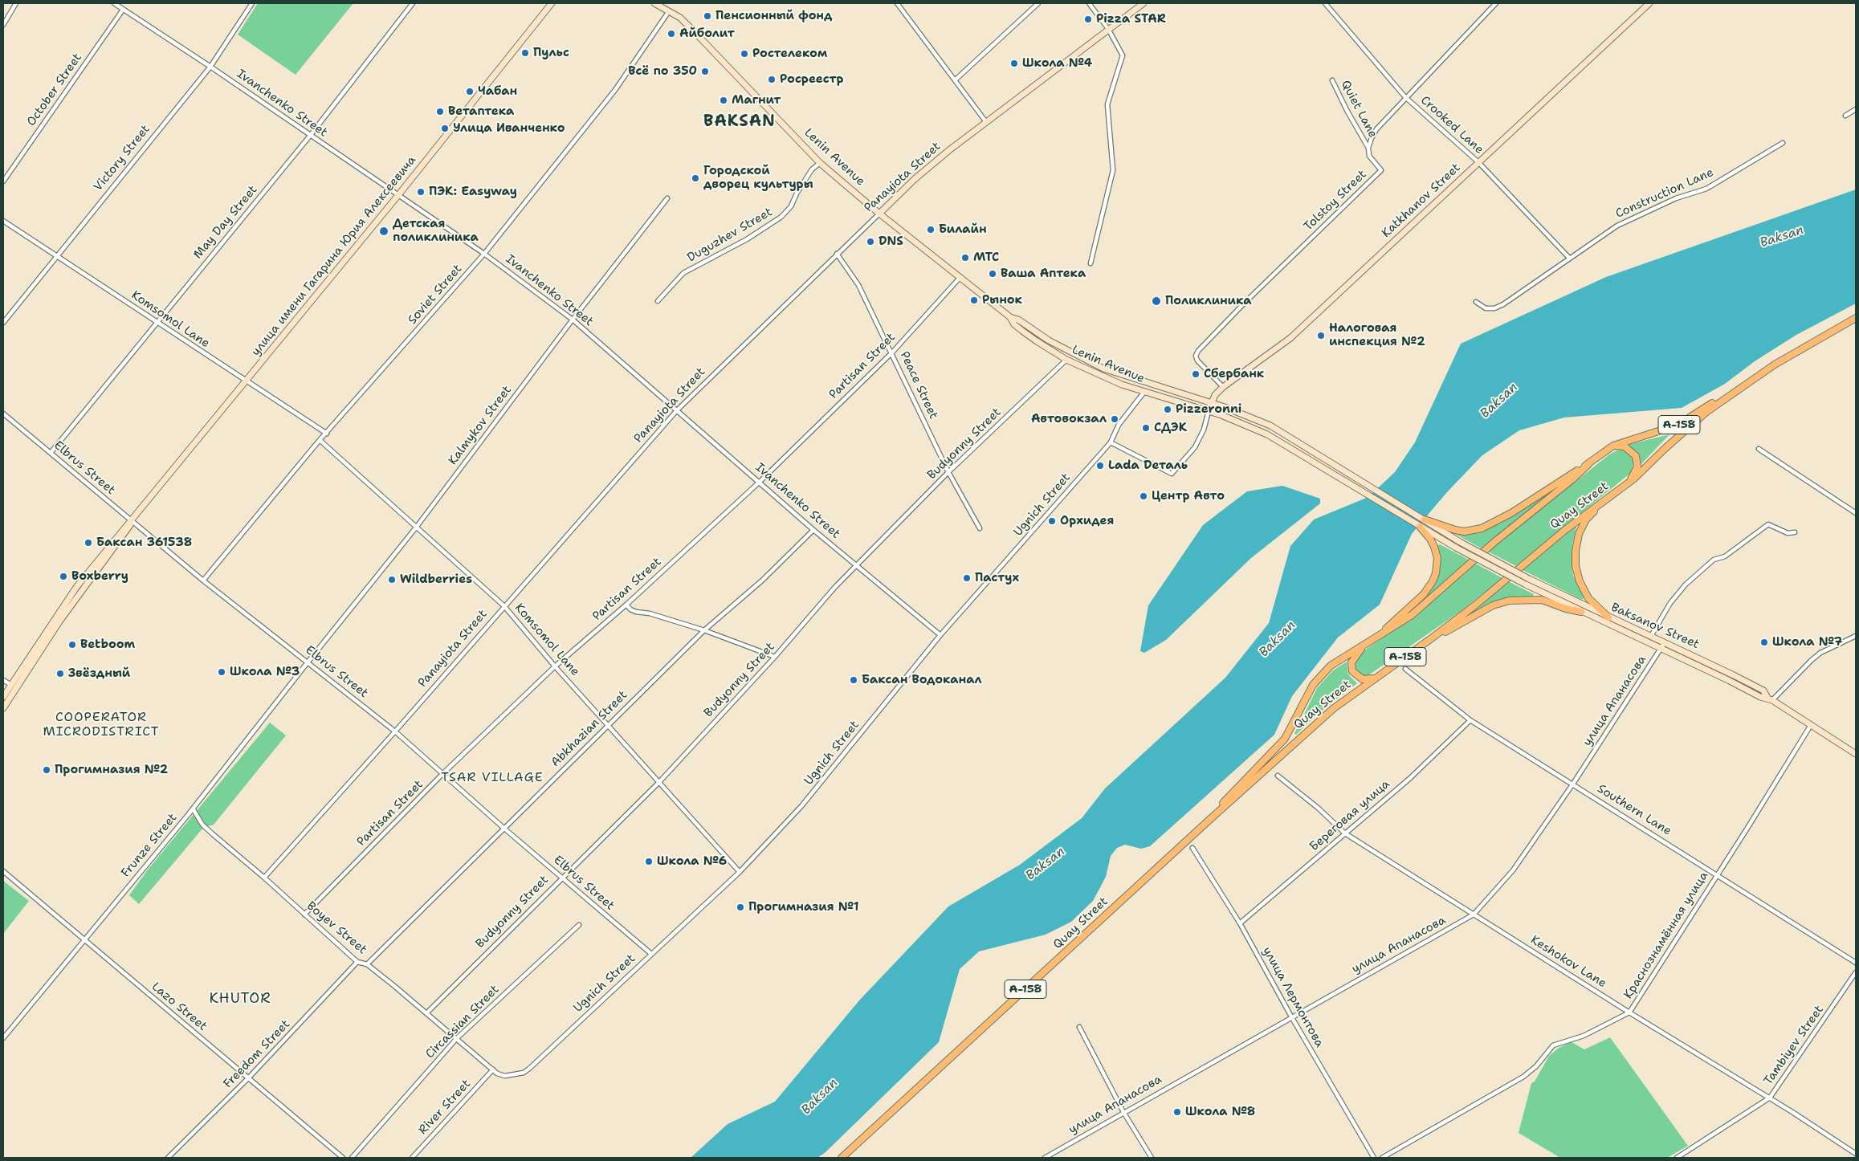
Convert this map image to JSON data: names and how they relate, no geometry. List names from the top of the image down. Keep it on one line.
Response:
{"streets":{"main road":["Lenin Avenue","Panayiota Street","Katkhanov Street","улица имени Гагарина Юрия Алексеевича","А-158","Quay Street","Baksanov Street"],"street":["October Street","Ivanchenko Street","Quiet Lane","Crooked Lane","Victory Street","Construction Lane","Tolstoy Street","May Day Street","Duguzhev Street","Soviet Street","Komsomol Lane","Partisan Street","Peace Street","Kalmykov Street","Budyonny Street","Elbrus Street","Ugnich Street","улица Апанасова","Abkhazian Street","Southern Lane","Береговая улица","Frunze Street","Boyev Street","Краснознамённая улица","Keshokov Lane","улица Лермонтова","Lazo Street","Circassian Street","Tambiyev Street","Freedom Street","River Street"]},"crossings":[["October Street","Ivanchenko Street"],["Ivanchenko Street","Victory Street"],["Ivanchenko Street","Panayiota Street"],["Ivanchenko Street","May Day Street"],["Ivanchenko Street","улица имени Гагарина Юрия Алексеевича"],["Ivanchenko Street","Soviet Street"],["Ivanchenko Street","Partisan Street"],["Ivanchenko Street","Kalmykov Street"],["Ivanchenko Street","Budyonny Street"],["Ivanchenko Street","Ugnich Street"],["Ivanchenko Street","Abkhazian Street"],["Quiet Lane","Tolstoy Street"],["Crooked Lane","Construction Lane"],["Crooked Lane","Katkhanov Street"],["Lenin Avenue","Panayiota Street"],["Lenin Avenue","Katkhanov Street"],["Lenin Avenue","Duguzhev Street"],["Lenin Avenue","Soviet Street"],["Lenin Avenue","Partisan Street"],["Lenin Avenue","Budyonny Street"],["Lenin Avenue","Ugnich Street"],["Lenin Avenue","Baksanov Street"],["Victory Street","Komsomol Lane"],["Panayiota Street","Komsomol Lane"],["Panayiota Street","Peace Street"],["Panayiota Street","Elbrus Street"],["Panayiota Street","Boyev Street"],["Tolstoy Street","Katkhanov Street"],["May Day Street","Komsomol Lane"],["May Day Street","Elbrus Street"],["улица имени Гагарина Юрия Алексеевича","Komsomol Lane"],["улица имени Гагарина Юрия Алексеевича","Elbrus Street"],["Soviet Street","Komsomol Lane"],["Soviet Street","Elbrus Street"],["Komsomol Lane","Partisan Street"],["Komsomol Lane","Kalmykov Street"],["Komsomol Lane","Budyonny Street"],["Komsomol Lane","Ugnich Street"],["Komsomol Lane","Abkhazian Street"],["Partisan Street","Peace Street"],["Partisan Street","Elbrus Street"],["Partisan Street","Boyev Street"],["Peace Street","Budyonny Street"],["А-158","Quay Street"],["Kalmykov Street","Elbrus Street"],["Kalmykov Street","Frunze Street"],["Budyonny Street","Elbrus Street"],["Budyonny Street","Boyev Street"],["Elbrus Street","Ugnich Street"],["Elbrus Street","Abkhazian Street"],["Elbrus Street","Frunze Street"],["Ugnich Street","Boyev Street"],["Ugnich Street","River Street"],["Baksanov Street","улица Апанасова"],["Baksanov Street","Краснознамённая улица"],["улица Апанасова","Southern Lane"],["улица Апанасова","Keshokov Lane"],["улица Апанасова","улица Лермонтова"],["Abkhazian Street","Boyev Street"],["Southern Lane","Береговая улица"],["Southern Lane","Краснознамённая улица"],["Береговая улица","Keshokov Lane"],["Береговая улица","улица Лермонтова"],["Frunze Street","Boyev Street"],["Frunze Street","Lazo Street"],["Boyev Street","Circassian Street"],["Boyev Street","Freedom Street"],["Boyev Street","River Street"],["Краснознамённая улица","Keshokov Lane"],["Keshokov Lane","Tambiyev Street"],["Lazo Street","Freedom Street"]],"districts":["BAKSAN","COOPERATOR MICRODISTRICT","TSAR VILLAGE","KHUTOR"],"water":["Baksan"],"places":["Пенсионный фонд","Pizza STAR","Айболит","Пульс","Ростелеком","Школа №4","Всё по 350","Росреестр","Чабан","Магнит","Ветаптека","Улица Иванченко","Городской дворец культуры","ПЭК: Easyway","Билайн","Детская поликлиника","DNS","МТС","Ваша Аптека","Рынок","Поликлиника","Налоговая инспекция №2","Сбербанк","Pizzeronni","Автовокзал","СДЭК","Lada Dеталь","Центр Авто","Орхидея","Баксан 361538","Boxberry","Пастух","Wildberries","Школа №7","Betboom","Школа №3","Звёздный","Баксан Водоканал","Прогимназия №2","Школа №6","Прогимназия №1","Школа №8"]}
